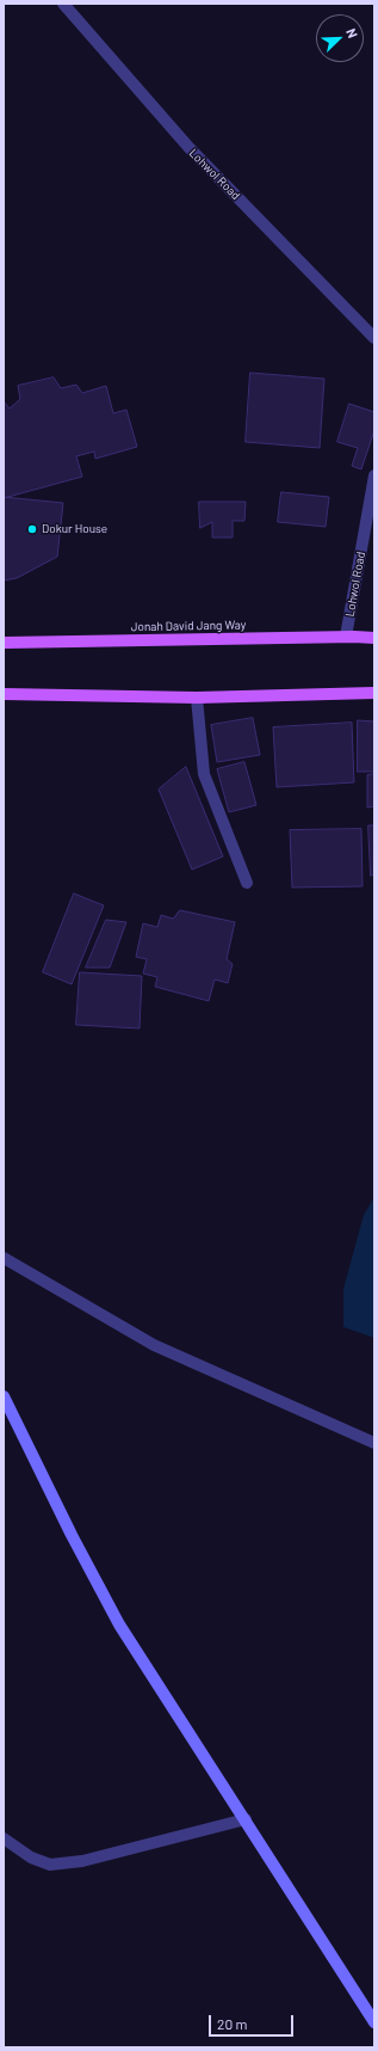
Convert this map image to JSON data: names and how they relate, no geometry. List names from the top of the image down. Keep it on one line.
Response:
{"streets":{"main road":["Jonah David Jang Way"],"street":["Lohwol Road"]},"crossings":[["Lohwol Road","Jonah David Jang Way"]],"places":["Dokur House"],"scale_bar":"20 m","north":"top right"}
